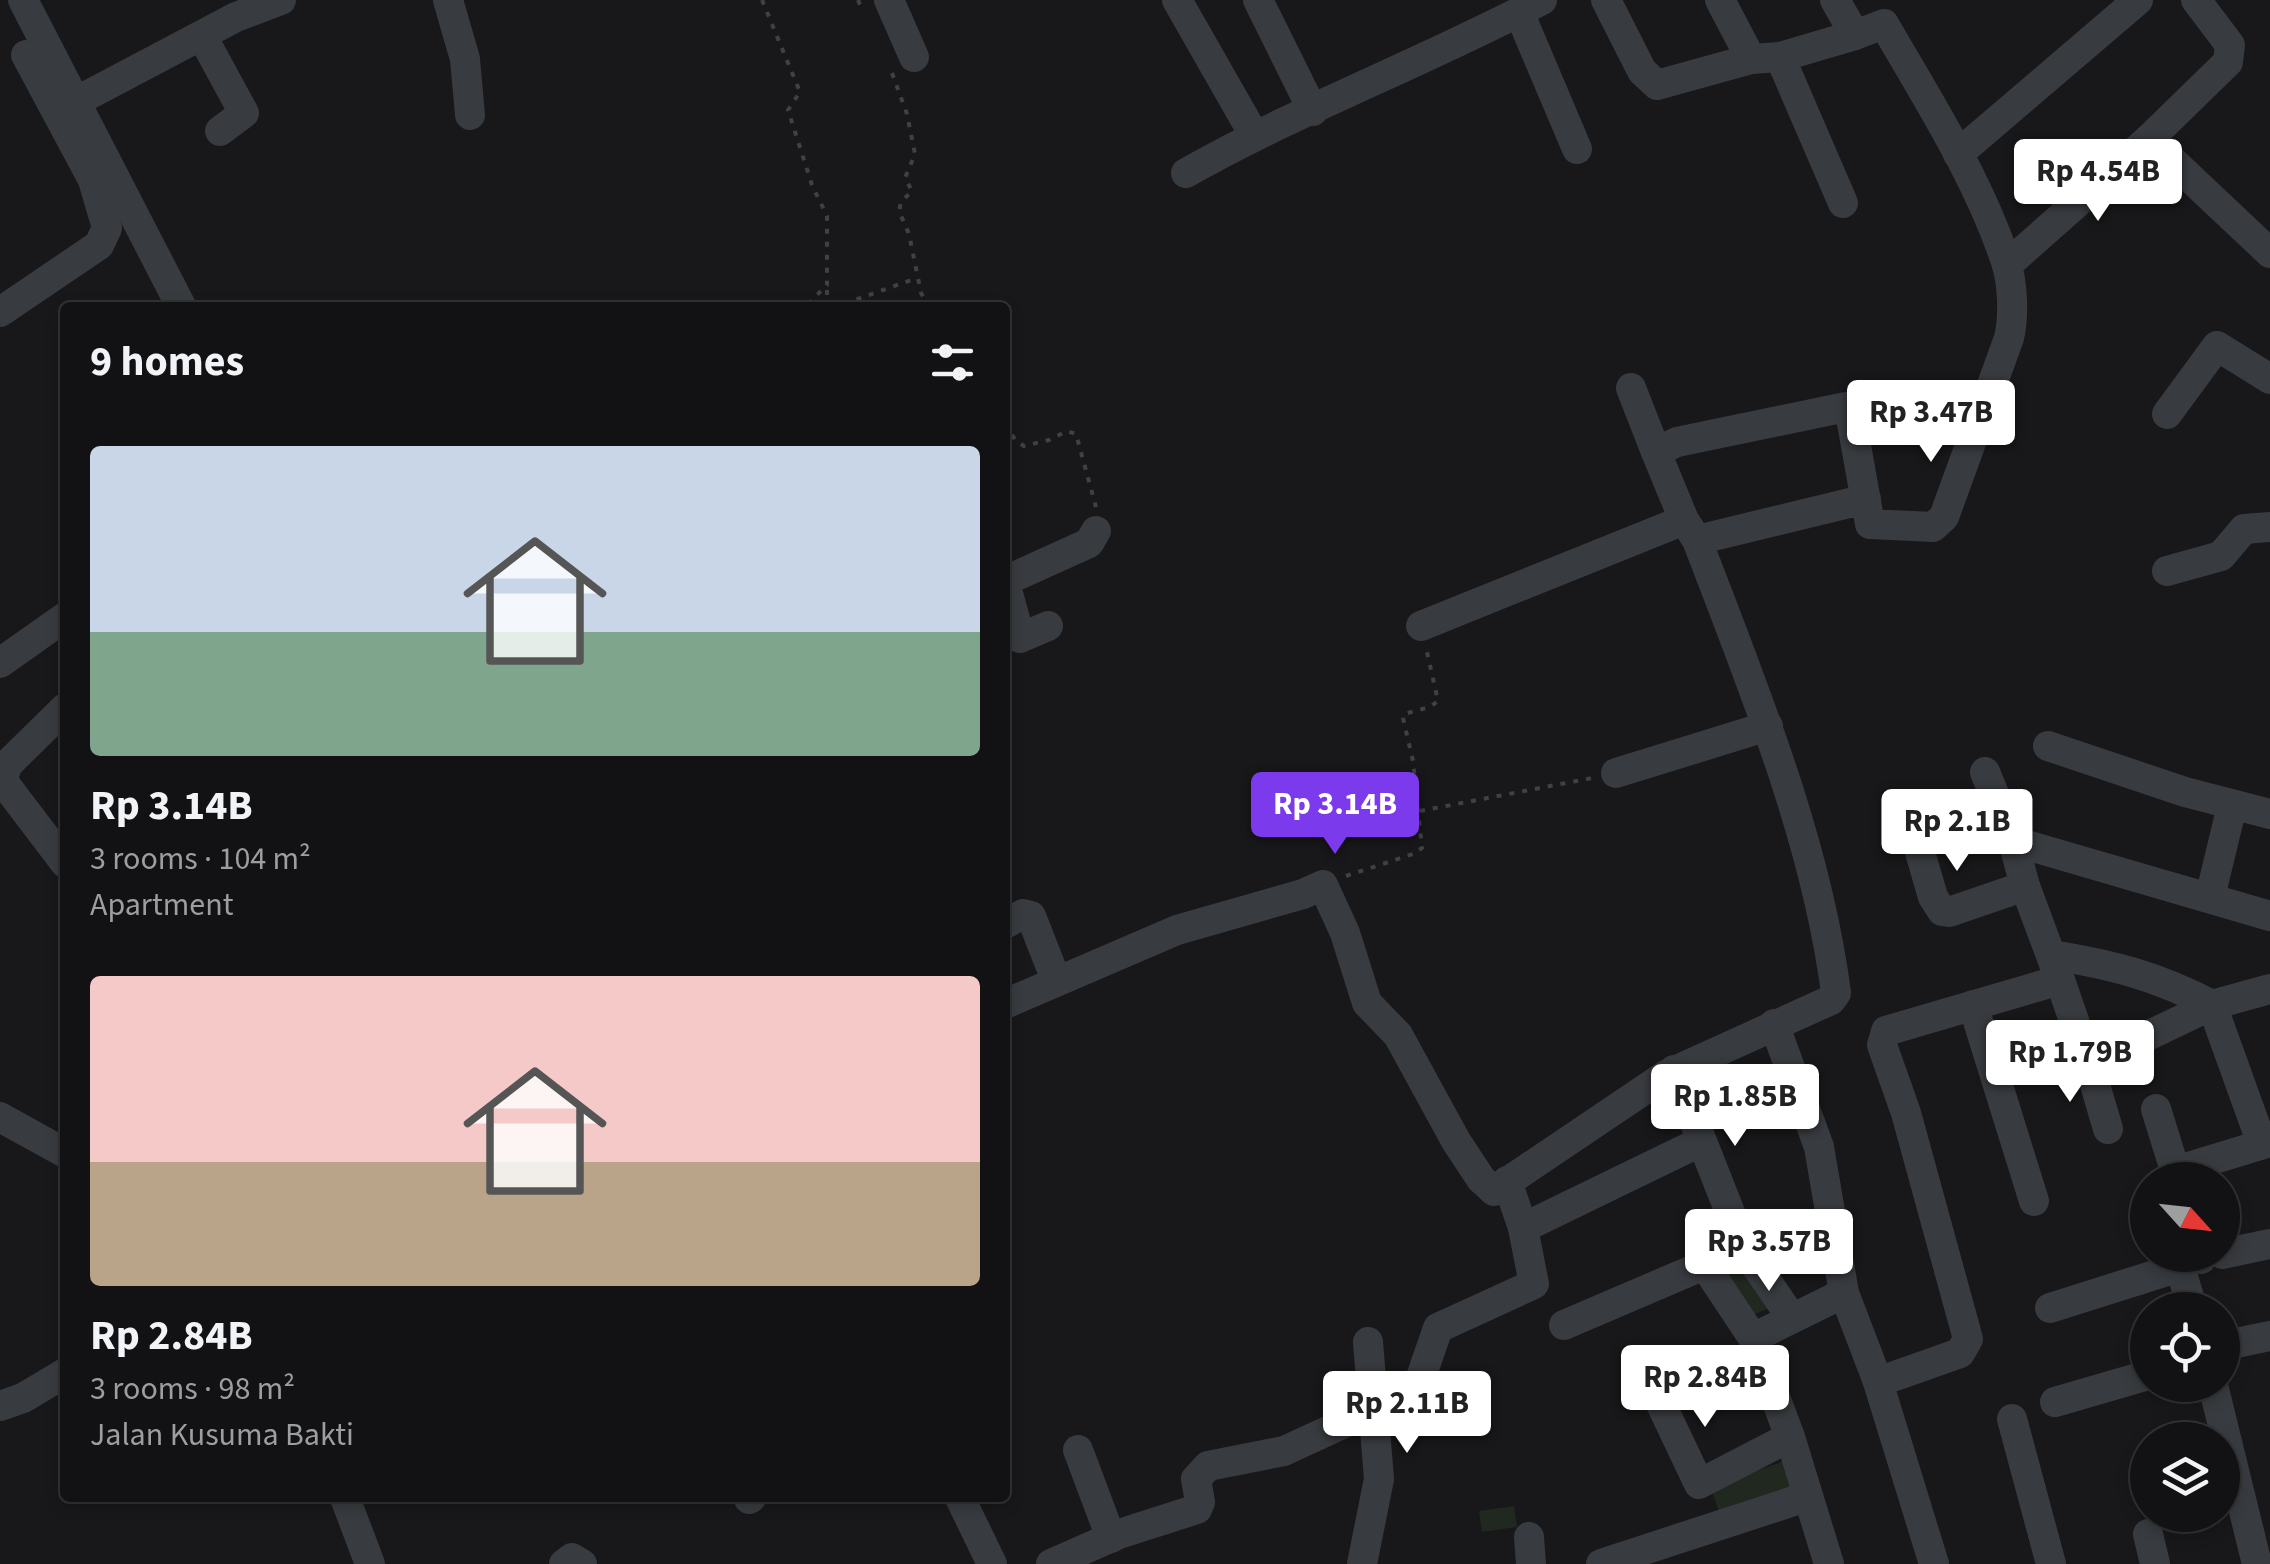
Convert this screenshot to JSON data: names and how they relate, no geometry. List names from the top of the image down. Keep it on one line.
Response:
{"north":"bottom right","page":{"price":["Rp 4.54B","Rp 3.47B","Rp 3.14B","Rp 2.1B","Rp 1.79B","Rp 1.85B","Rp 3.57B","Rp 2.84B","Rp 2.11B"],"heading":"9 homes","list":[{"name":"Rp 3.14B","note":"3 rooms · 104 m² · Apartment"},{"name":"Rp 2.84B","note":"3 rooms · 98 m² · Jalan Kusuma Bakti"}]}}
